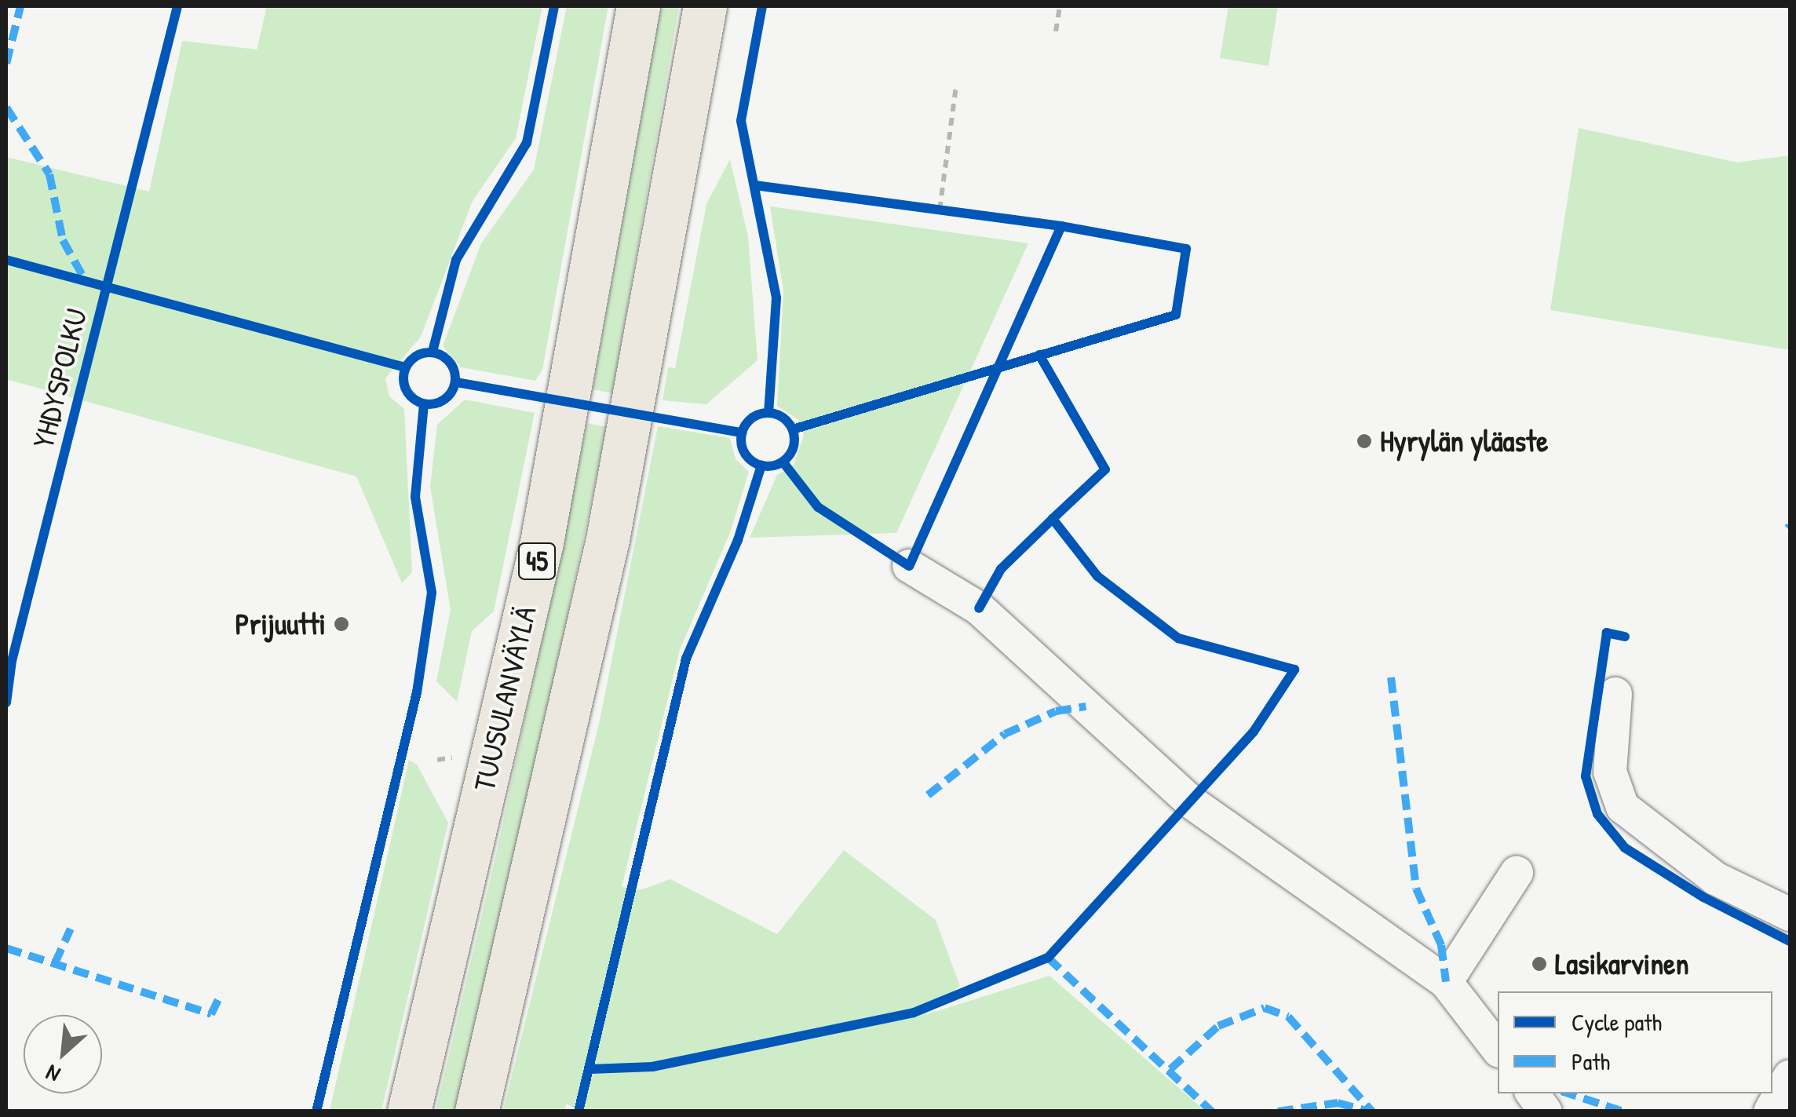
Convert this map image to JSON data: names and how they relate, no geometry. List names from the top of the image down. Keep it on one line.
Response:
{"streets":{"main road":["45","TUUSULANVÄYLÄ"],"cycle path":["YHDYSPOLKU"]},"places":["Hyrylän yläaste","Prijuutti","Lasikarvinen"],"legend":["Cycle path","Path"],"north":"bottom left"}
